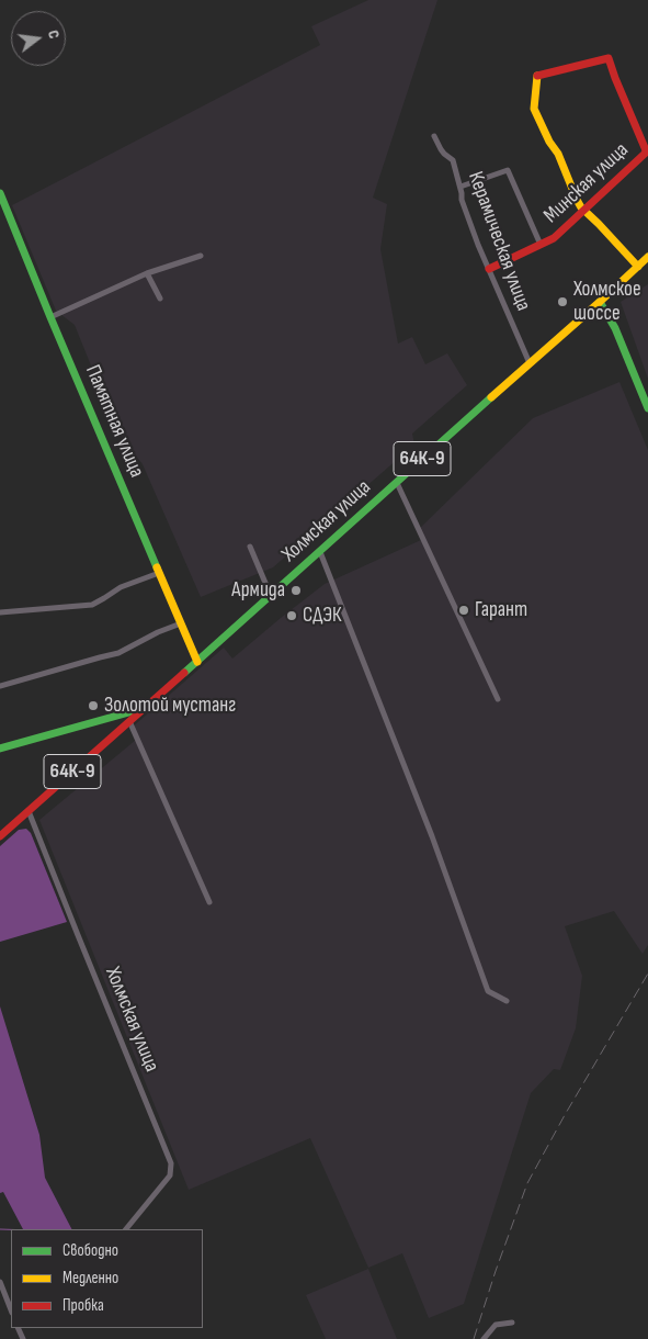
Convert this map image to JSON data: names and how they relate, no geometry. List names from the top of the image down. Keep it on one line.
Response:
{"streets":{"street":["Минская улица","Керамическая улица","Памятная улица","64К-9","Холмская улица"]},"crossings":[["Минская улица","Керамическая улица"],["Керамическая улица","Холмская улица"],["Памятная улица","Холмская улица"]],"places":["Холмское шоссе","Армида","Гарант","СДЭК","Золотой мустанг"],"legend":["Свободно","Медленно","Пробка"],"north":"right"}
